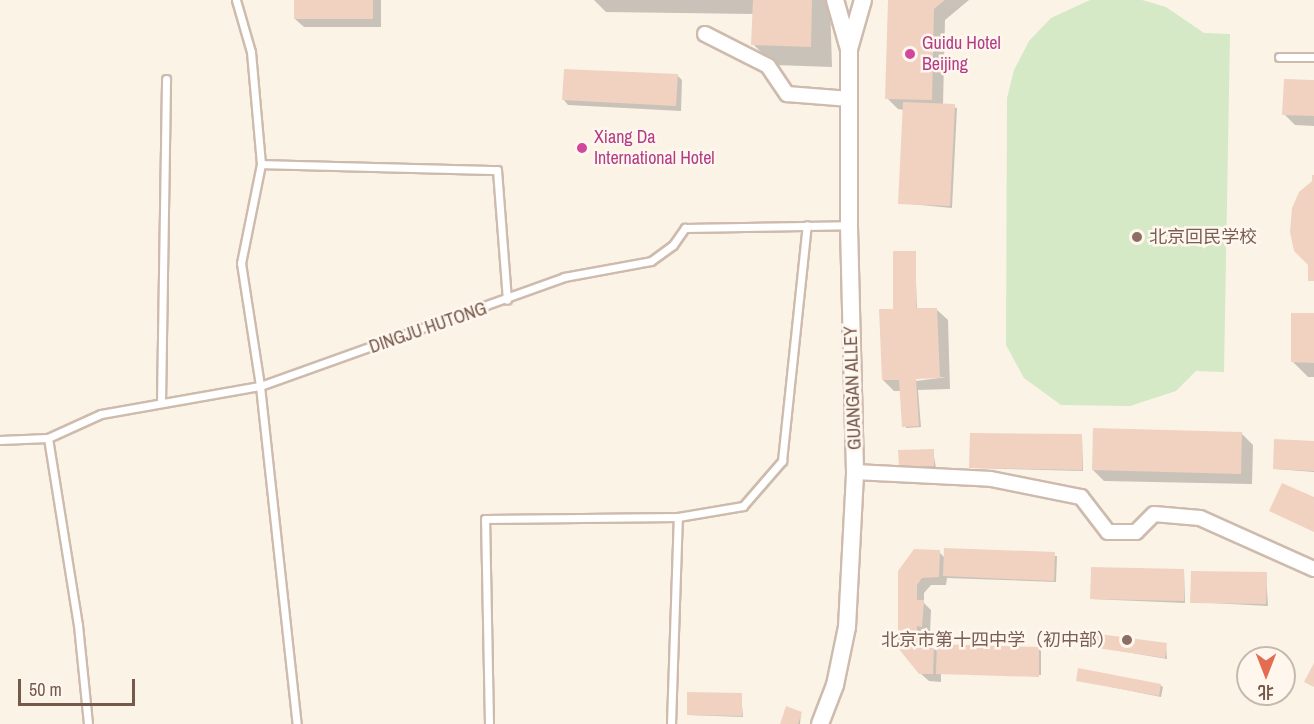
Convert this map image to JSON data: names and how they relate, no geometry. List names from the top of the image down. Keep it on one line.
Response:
{"streets":{"street":["GUANGAN ALLEY"],"lane":["DINGJU HUTONG"]},"crossings":[["DINGJU HUTONG","GUANGAN ALLEY"]],"places":["Guidu Hotel Beijing","Xiang Da International Hotel","北京回民学校","北京市第十四中学（初中部）"],"scale_bar":"50 m","north":"bottom"}
